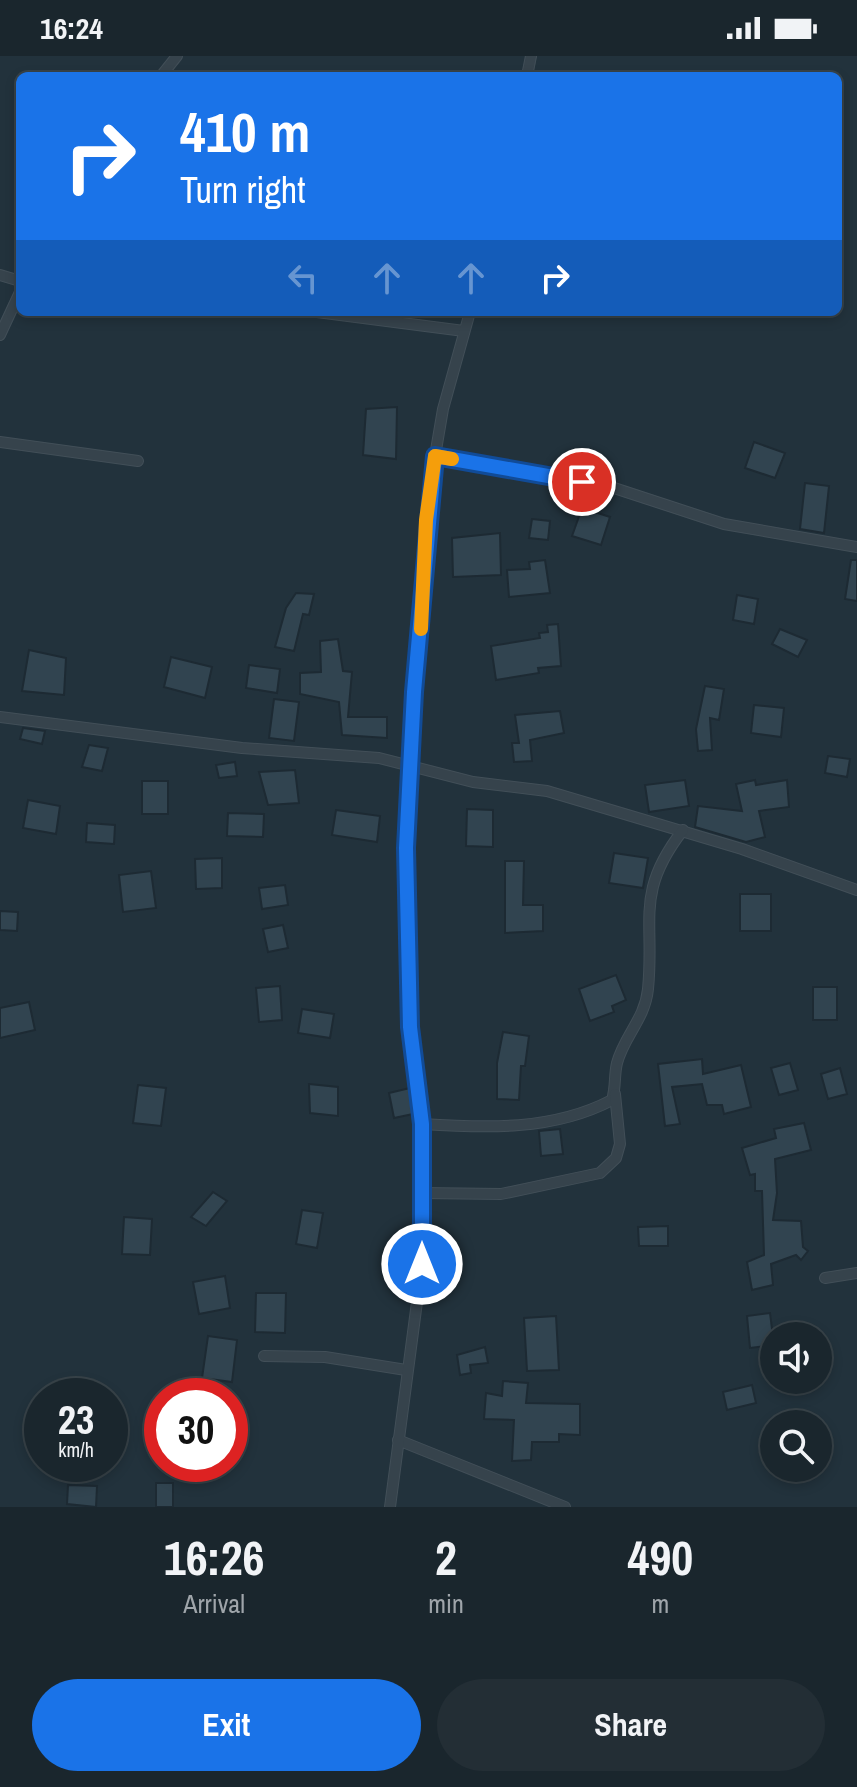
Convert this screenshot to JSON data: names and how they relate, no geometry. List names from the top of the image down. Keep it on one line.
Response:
{"page":{"status":"16:24","turn":["410 m","Turn right"],"speed":"23 km/h","limit":"30","eta":["16:26","Arrival","2","min","490","m"],"buttons":["Exit","Share"]}}
